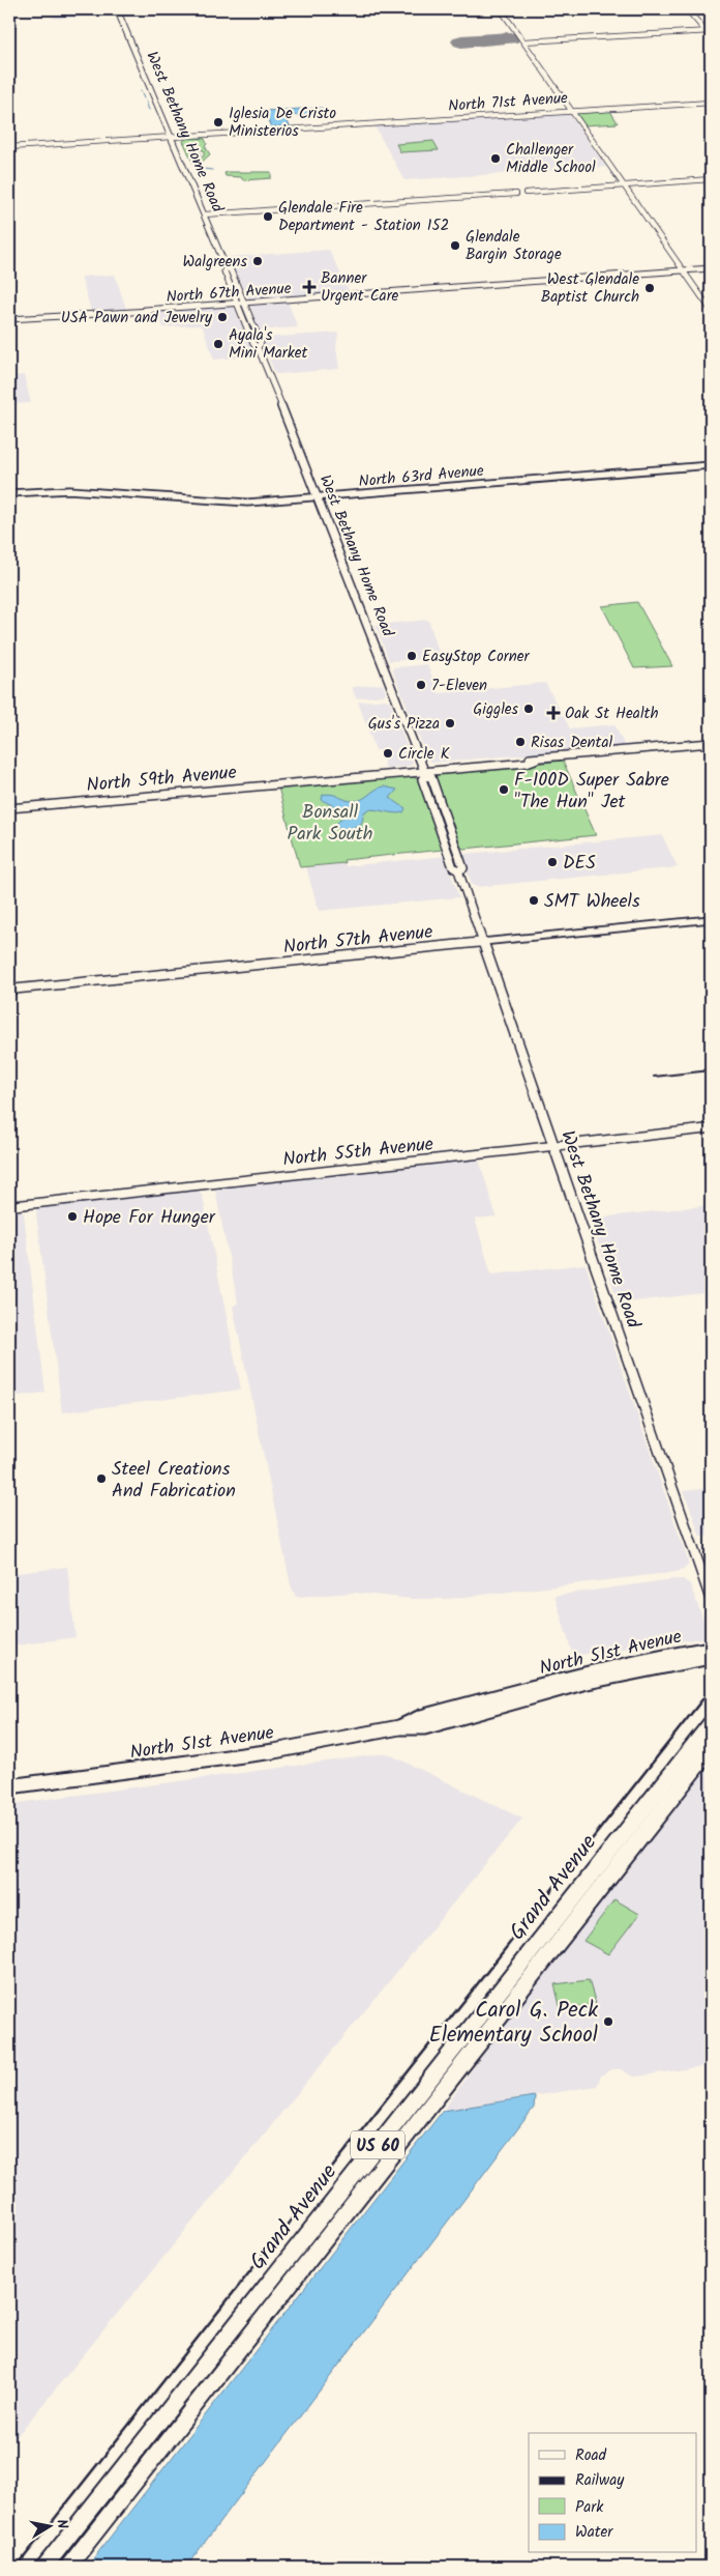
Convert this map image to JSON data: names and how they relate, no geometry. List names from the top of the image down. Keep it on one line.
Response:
{"streets":{"highway":["Grand Avenue","US 60"],"main road":["West Bethany Home Road","North 67th Avenue","North 59th Avenue","North 51st Avenue"],"street":["North 71st Avenue","North 63rd Avenue","North 57th Avenue","North 55th Avenue"]},"crossings":[["North 71st Avenue","West Bethany Home Road"],["West Bethany Home Road","North 67th Avenue"],["West Bethany Home Road","North 63rd Avenue"],["West Bethany Home Road","North 59th Avenue"],["West Bethany Home Road","North 57th Avenue"],["West Bethany Home Road","North 55th Avenue"]],"parks":["Bonsall Park South"],"places":{"other":["Iglesia De Cristo Ministerios","Challenger Middle School","Glendale Fire Department - Station 152","Glendale Bargin Storage","Walgreens","West Glendale Baptist Church","USA Pawn and Jewelry","Ayala's Mini Market","EasyStop Corner","7-Eleven","Giggles","Gus's Pizza","Risas Dental","Circle K","F-100D Super Sabre \"The Hun\" Jet","DES","SMT Wheels","Hope For Hunger","Steel Creations And Fabrication","Carol G. Peck Elementary School"],"health":["Banner Urgent Care","Oak St Health"]},"legend":["Road","Railway","Park","Water"],"north":"right"}
